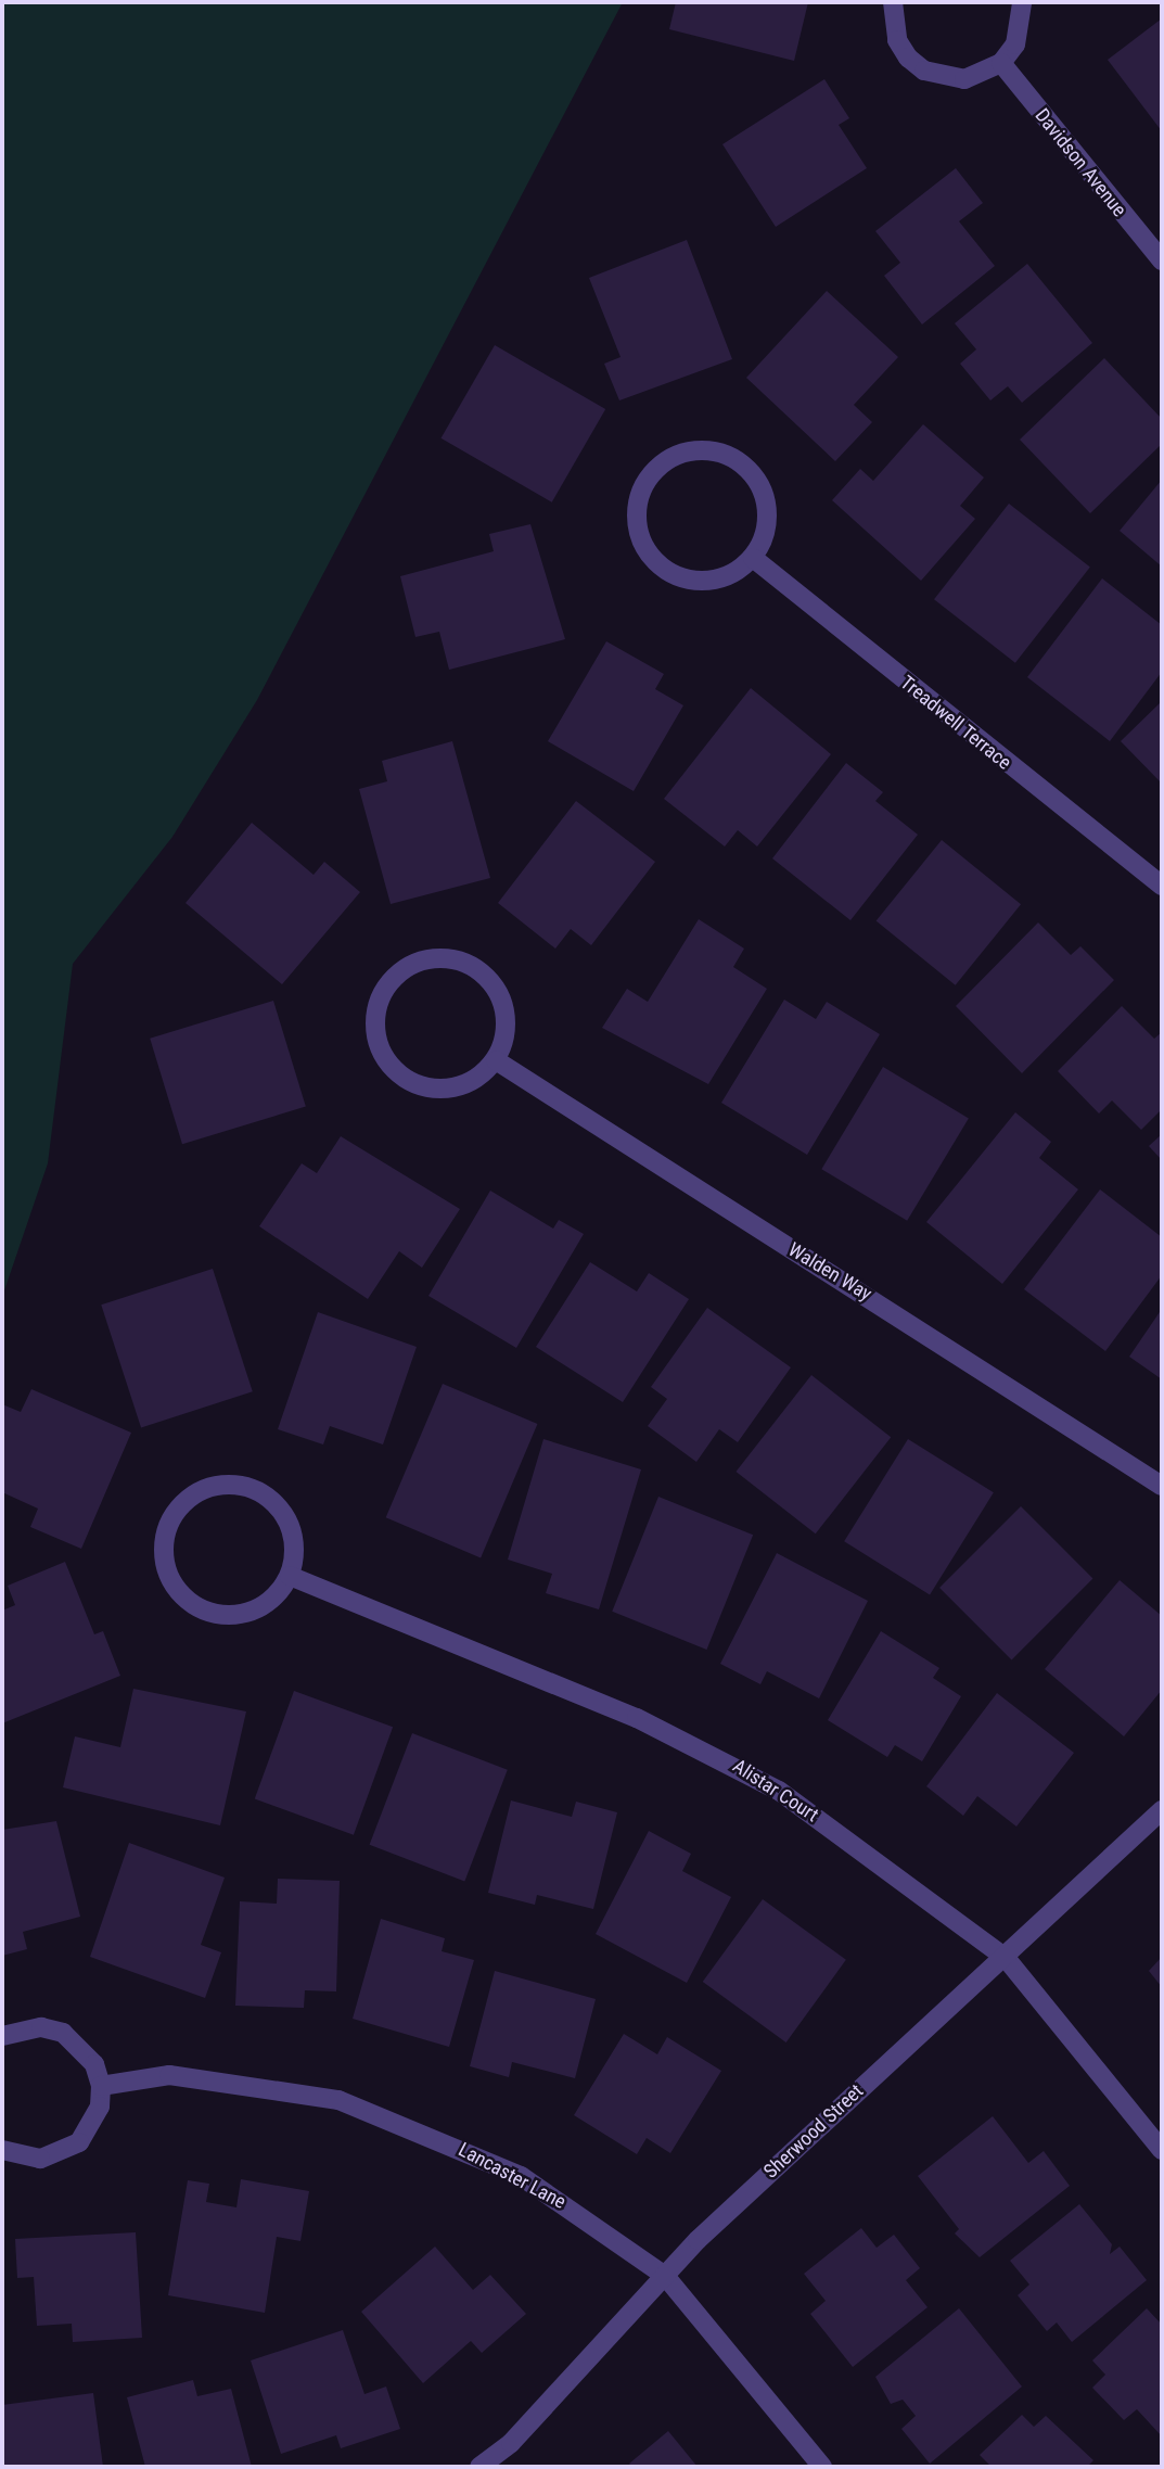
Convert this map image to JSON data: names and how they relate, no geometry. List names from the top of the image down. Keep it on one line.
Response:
{"streets":{"street":["Davidson Avenue","Treadwell Terrace","Walden Way","Alistar Court","Sherwood Street","Lancaster Lane"]},"crossings":[["Alistar Court","Sherwood Street"],["Sherwood Street","Lancaster Lane"]]}
